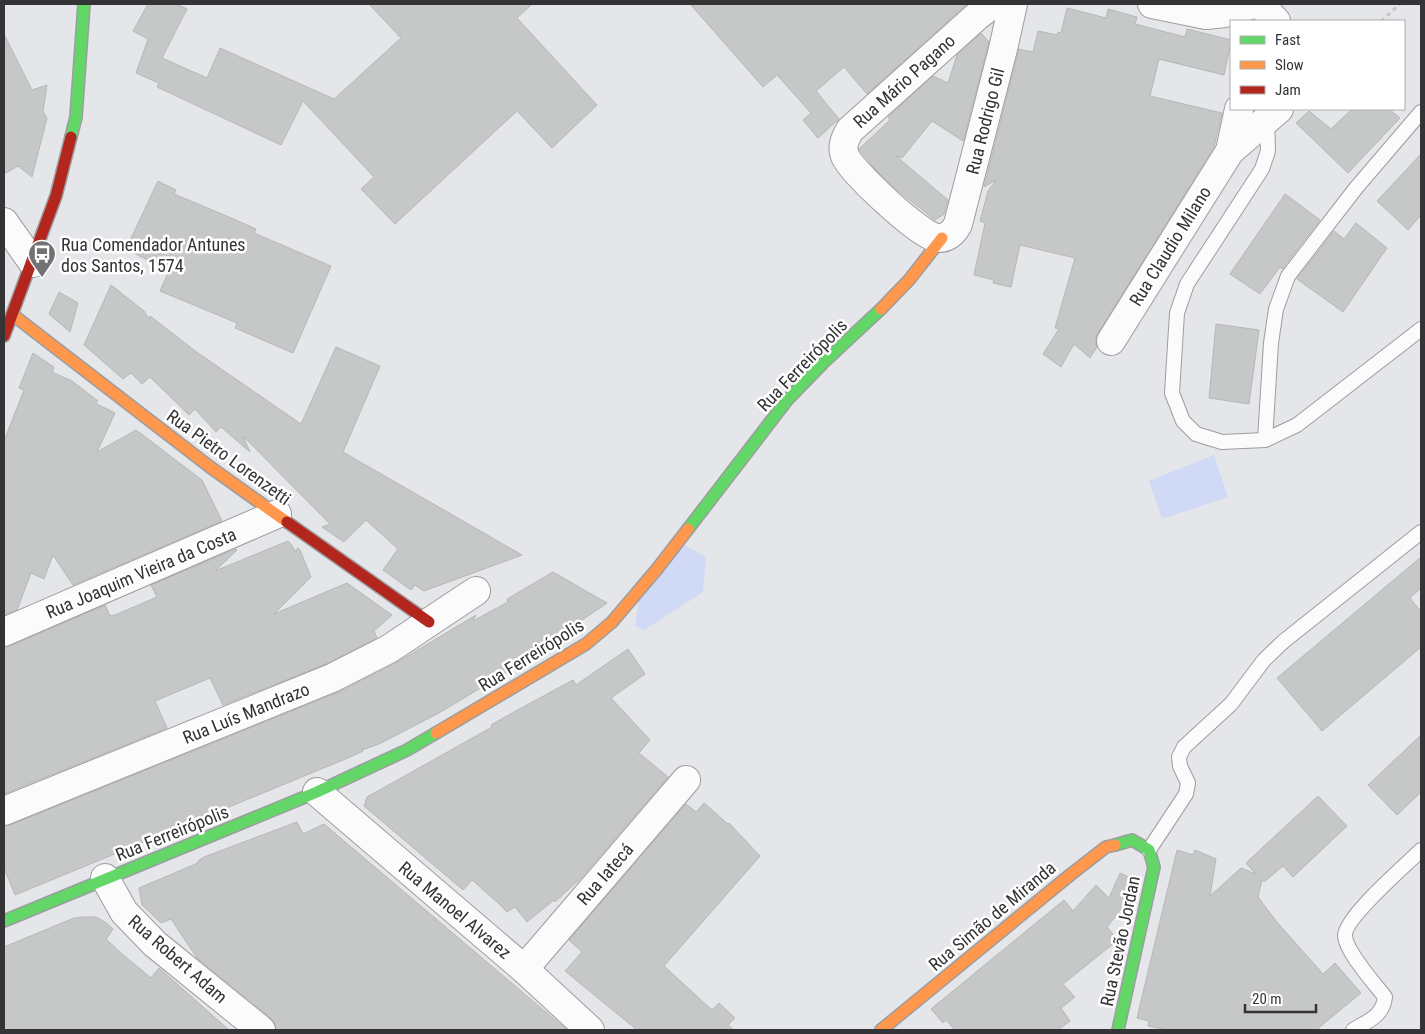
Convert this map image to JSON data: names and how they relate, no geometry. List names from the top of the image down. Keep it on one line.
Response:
{"streets":{"street":["Rua Mário Pagano","Rua Rodrigo Gil","Rua Claudio Milano","Rua Ferreirópolis","Rua Pietro Lorenzetti","Rua Joaquim Vieira da Costa","Rua Luís Mandrazo","Rua Iatecá","Rua Manoel Alvarez","Rua Simão de Miranda","Rua Stevão Jordan","Rua Robert Adam"]},"crossings":[["Rua Mário Pagano","Rua Rodrigo Gil"],["Rua Mário Pagano","Rua Ferreirópolis"],["Rua Rodrigo Gil","Rua Ferreirópolis"],["Rua Ferreirópolis","Rua Manoel Alvarez"],["Rua Ferreirópolis","Rua Robert Adam"],["Rua Pietro Lorenzetti","Rua Joaquim Vieira da Costa"],["Rua Pietro Lorenzetti","Rua Luís Mandrazo"],["Rua Iatecá","Rua Manoel Alvarez"],["Rua Simão de Miranda","Rua Stevão Jordan"]],"places":{"bus stop":["Rua Comendador Antunes dos Santos, 1574"]},"legend":["Fast","Slow","Jam"],"scale_bar":"20 m"}
